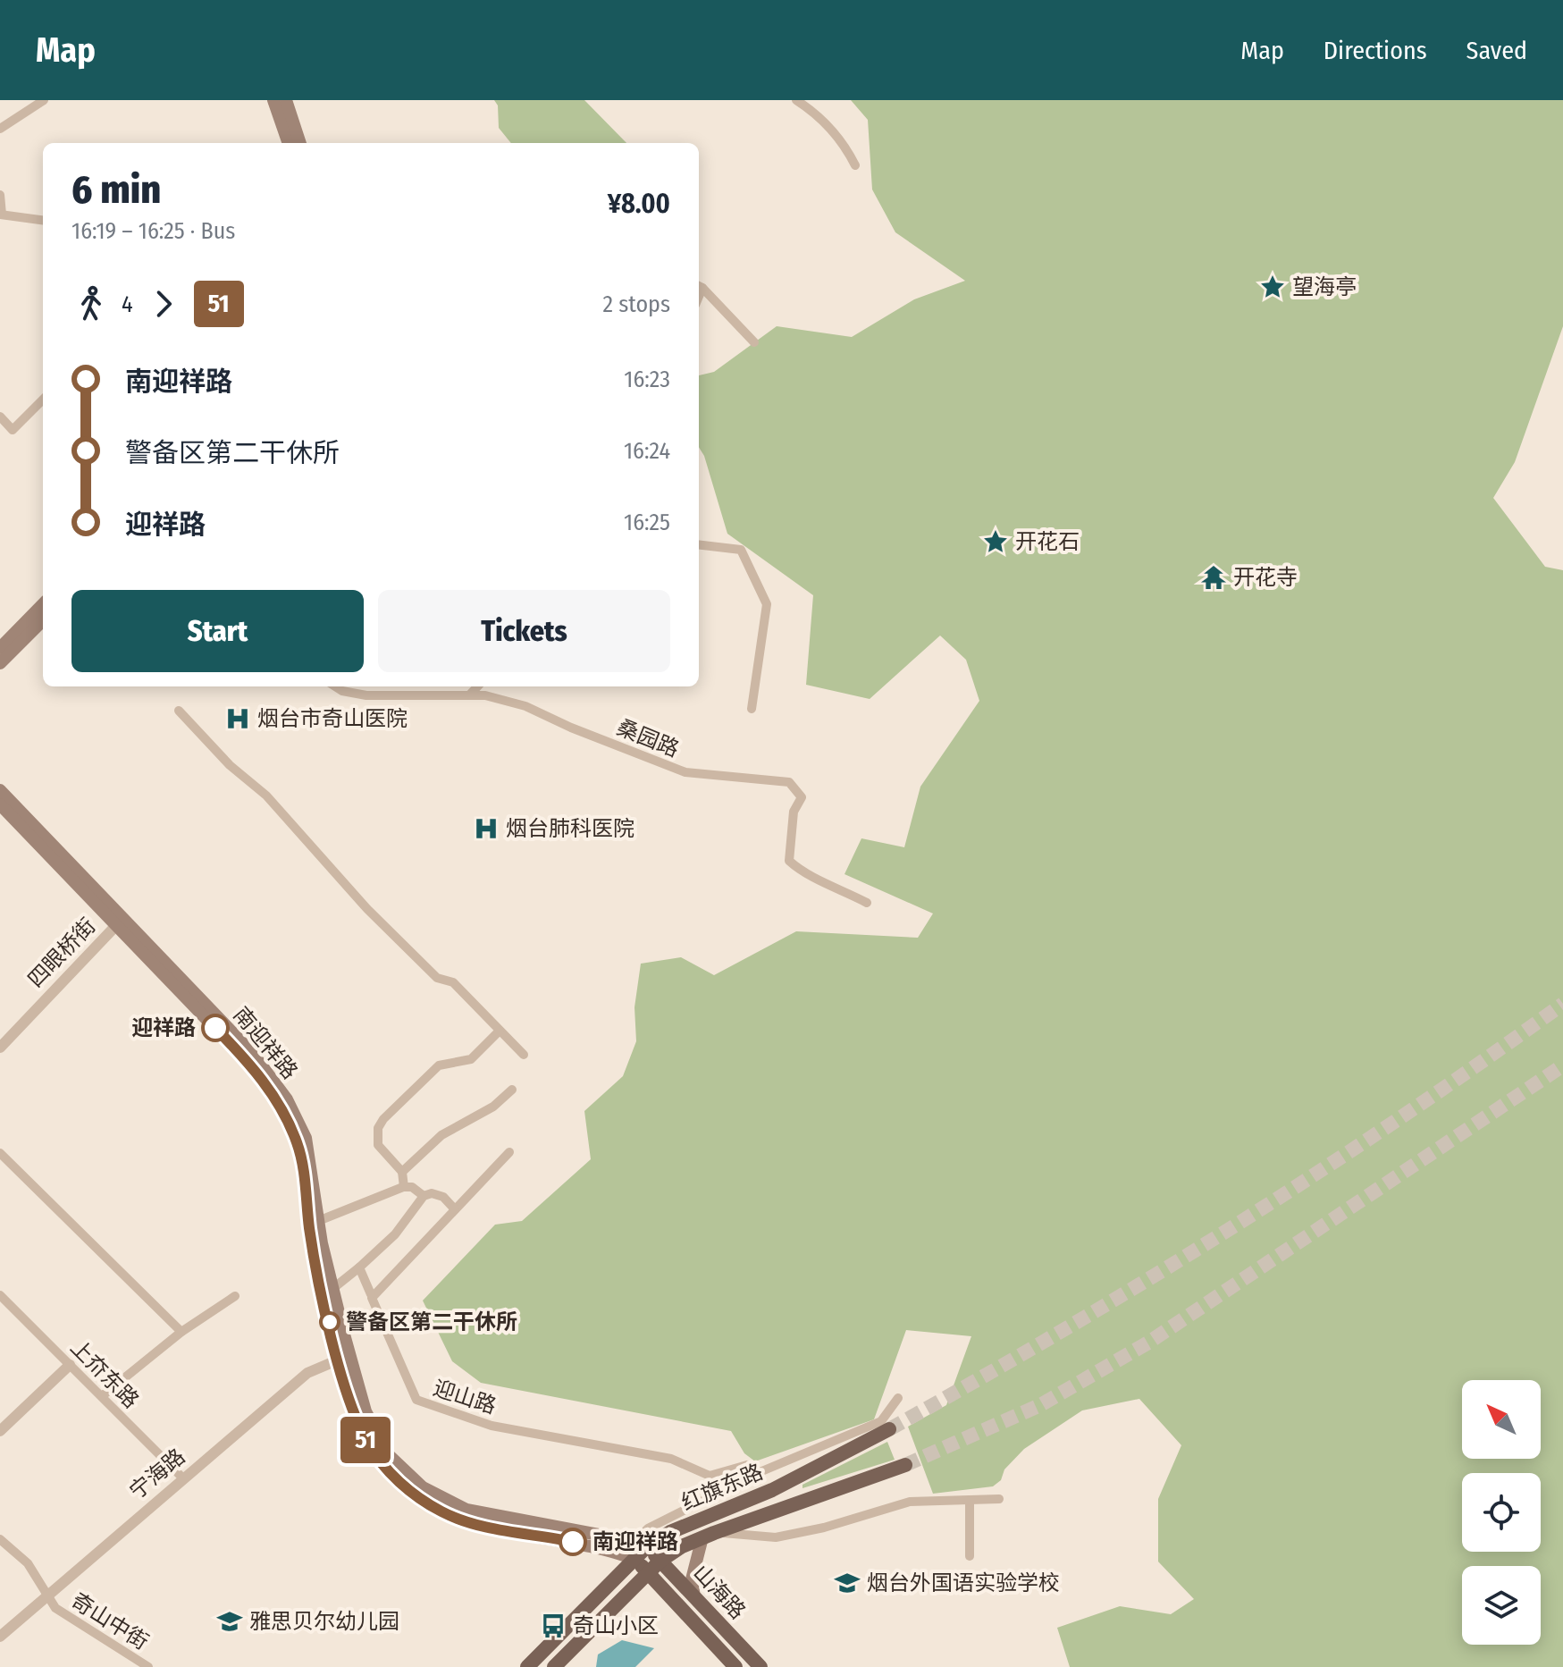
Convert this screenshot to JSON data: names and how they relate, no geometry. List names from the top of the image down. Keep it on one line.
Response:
{"streets":{"main road":["南迎祥路","红旗东路","山海路"],"street":["桑园路","四眼桥街","上夼东路","迎山路","宁海路","奇山中街"]},"crossings":[["四眼桥街","南迎祥路"],["南迎祥路","宁海路"],["南迎祥路","红旗东路"],["南迎祥路","山海路"],["上夼东路","宁海路"],["宁海路","奇山中街"],["红旗东路","山海路"]],"places":{"place":["望海亭","开花石"],"temple":["开花寺"],"hospital":["烟台市奇山医院","烟台肺科医院"],"other":["迎祥路","警备区第二干休所","南迎祥路"],"school or university":["烟台外国语实验学校","雅思贝尔幼儿园"],"bus stop":["奇山小区"]},"lines":["bus line 51"],"north":"top left","page":{"header":"Map","nav":["Map","Directions","Saved"],"on_map":"51","heading":["6 min","16:19 – 16:25 · Bus","¥8.00"],"legs":["4","51","2 stops"],"list":[{"name":"南迎祥路","value":"16:23"},{"name":"警备区第二干休所","value":"16:24"},{"name":"迎祥路","value":"16:25"}],"buttons":["Start","Tickets"]}}
